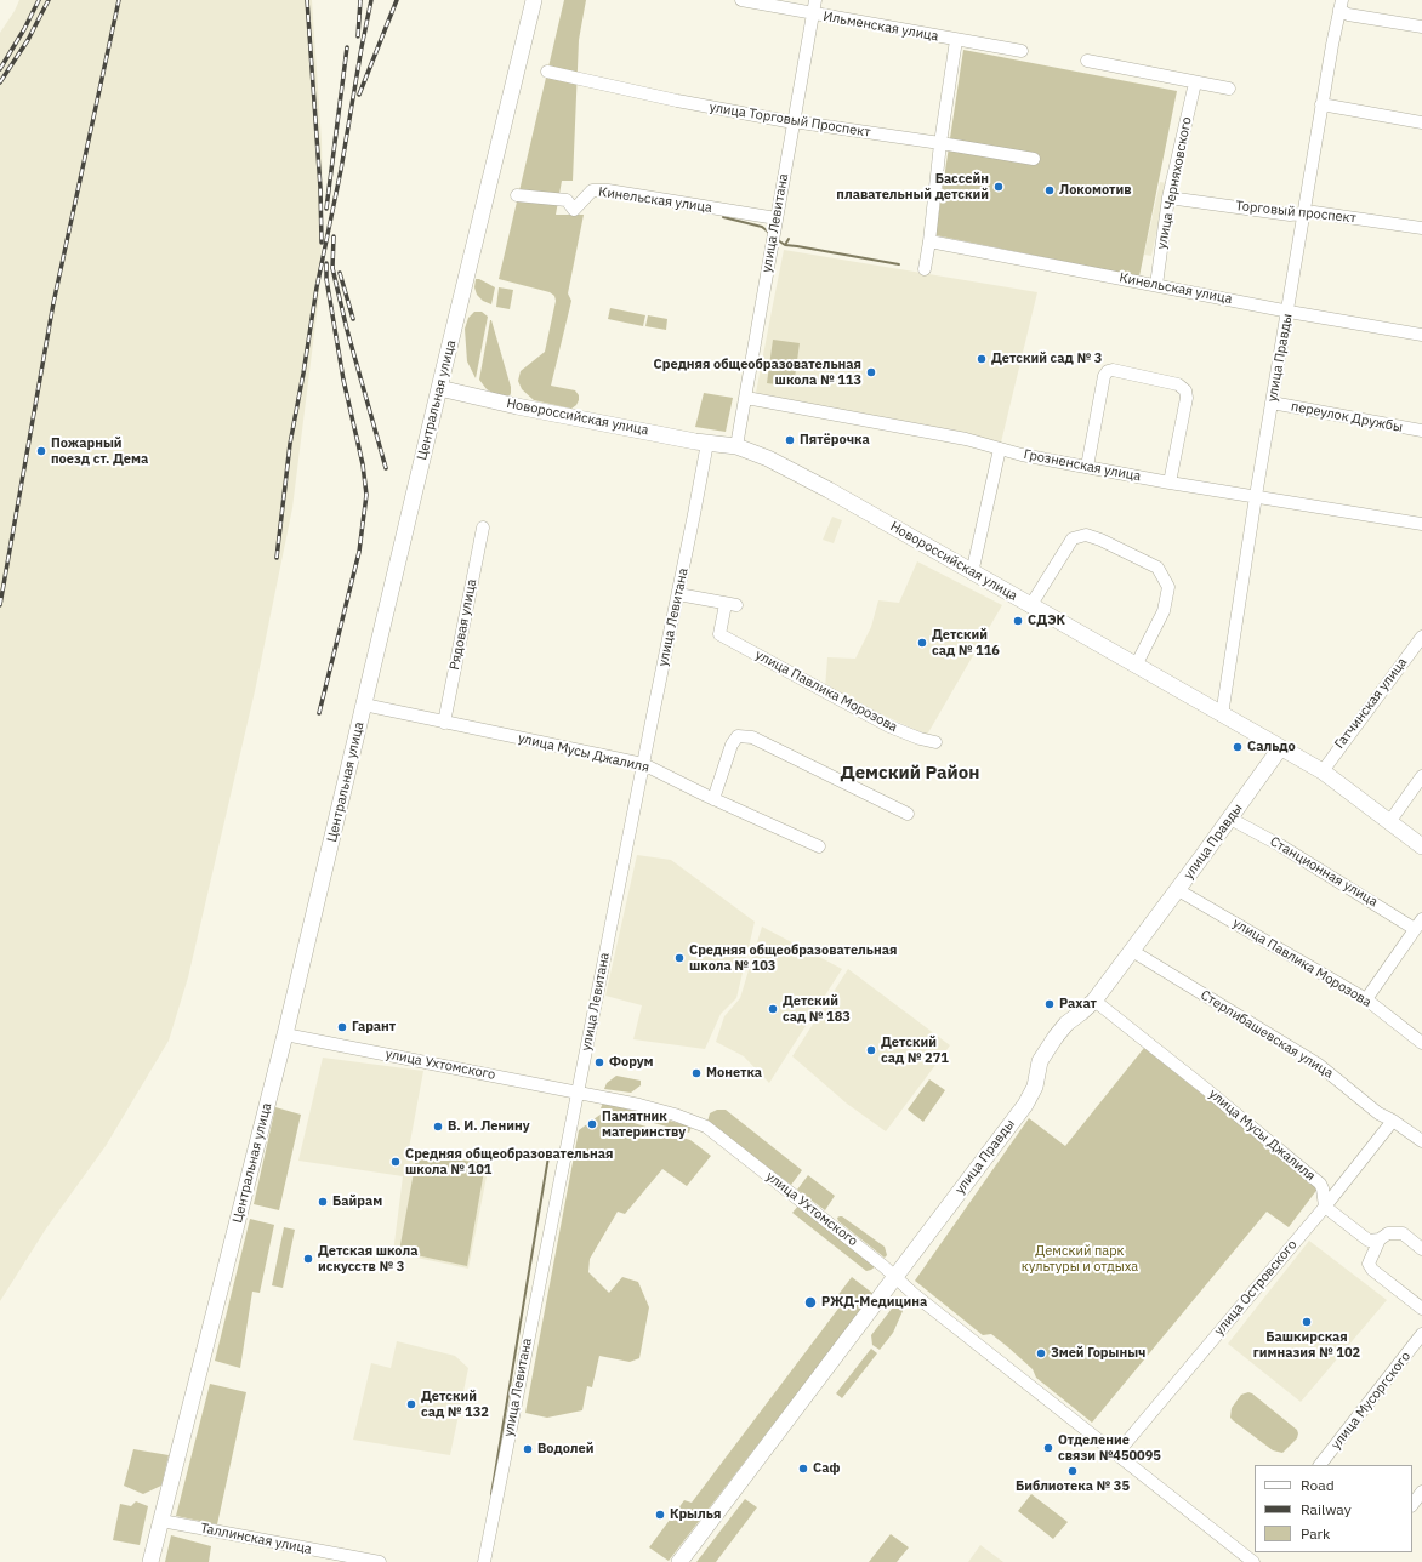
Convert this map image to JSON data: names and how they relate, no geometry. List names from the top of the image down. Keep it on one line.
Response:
{"streets":{"main road":["улица Правды","Центральная улица","Новороссийская улица"],"street":["Ильменская улица","улица Торговый Проспект","улица Черняховского","Кинельская улица","Торговый проспект","улица Левитана","переулок Дружбы","Грозненская улица","Рядовая улица","улица Павлика Морозова","Гатчинская улица","улица Мусы Джалиля","Станционная улица","Стерлибашевская улица","улица Ухтомского","улица Островского","улица Мусоргского","Таллинская улица"]},"crossings":[["Ильменская улица","улица Левитана"],["улица Торговый Проспект","улица Левитана"],["улица Черняховского","Кинельская улица"],["улица Черняховского","Торговый проспект"],["Кинельская улица","улица Левитана"],["Кинельская улица","улица Правды"],["Торговый проспект","улица Правды"],["улица Левитана","Новороссийская улица"],["улица Левитана","Грозненская улица"],["улица Левитана","улица Павлика Морозова"],["улица Левитана","улица Мусы Джалиля"],["улица Левитана","улица Ухтомского"],["улица Правды","Новороссийская улица"],["улица Правды","переулок Дружбы"],["улица Правды","Грозненская улица"],["улица Правды","улица Павлика Морозова"],["улица Правды","улица Мусы Джалиля"],["улица Правды","Станционная улица"],["улица Правды","Стерлибашевская улица"],["улица Правды","улица Ухтомского"],["Центральная улица","Новороссийская улица"],["Центральная улица","улица Мусы Джалиля"],["Центральная улица","улица Ухтомского"],["Центральная улица","Таллинская улица"],["Новороссийская улица","Гатчинская улица"],["Рядовая улица","улица Мусы Джалиля"],["улица Мусы Джалиля","улица Островского"],["Стерлибашевская улица","улица Островского"],["улица Ухтомского","улица Островского"]],"districts":["Демский Район"],"parks":["Демский парк культуры и отдыха"],"places":["Бассейн плавательный детский","Локомотив","Детский сад № 3","Средняя общеобразовательная школа № 113","Пятёрочка","Пожарный поезд ст. Дема","СДЭК","Детский сад № 116","Сальдо","Средняя общеобразовательная школа № 103","Рахат","Детский сад № 183","Гарант","Детский сад № 271","Форум","Монетка","Памятник материнству","В. И. Ленину","Средняя общеобразовательная школа № 101","Байрам","Детская школа искусств № 3","РЖД-Медицина","Башкирская гимназия № 102","Змей Горыныч","Детский сад № 132","Отделение связи №450095","Водолей","Саф","Библиотека № 35","Крылья"],"legend":["Road","Railway","Park"]}
